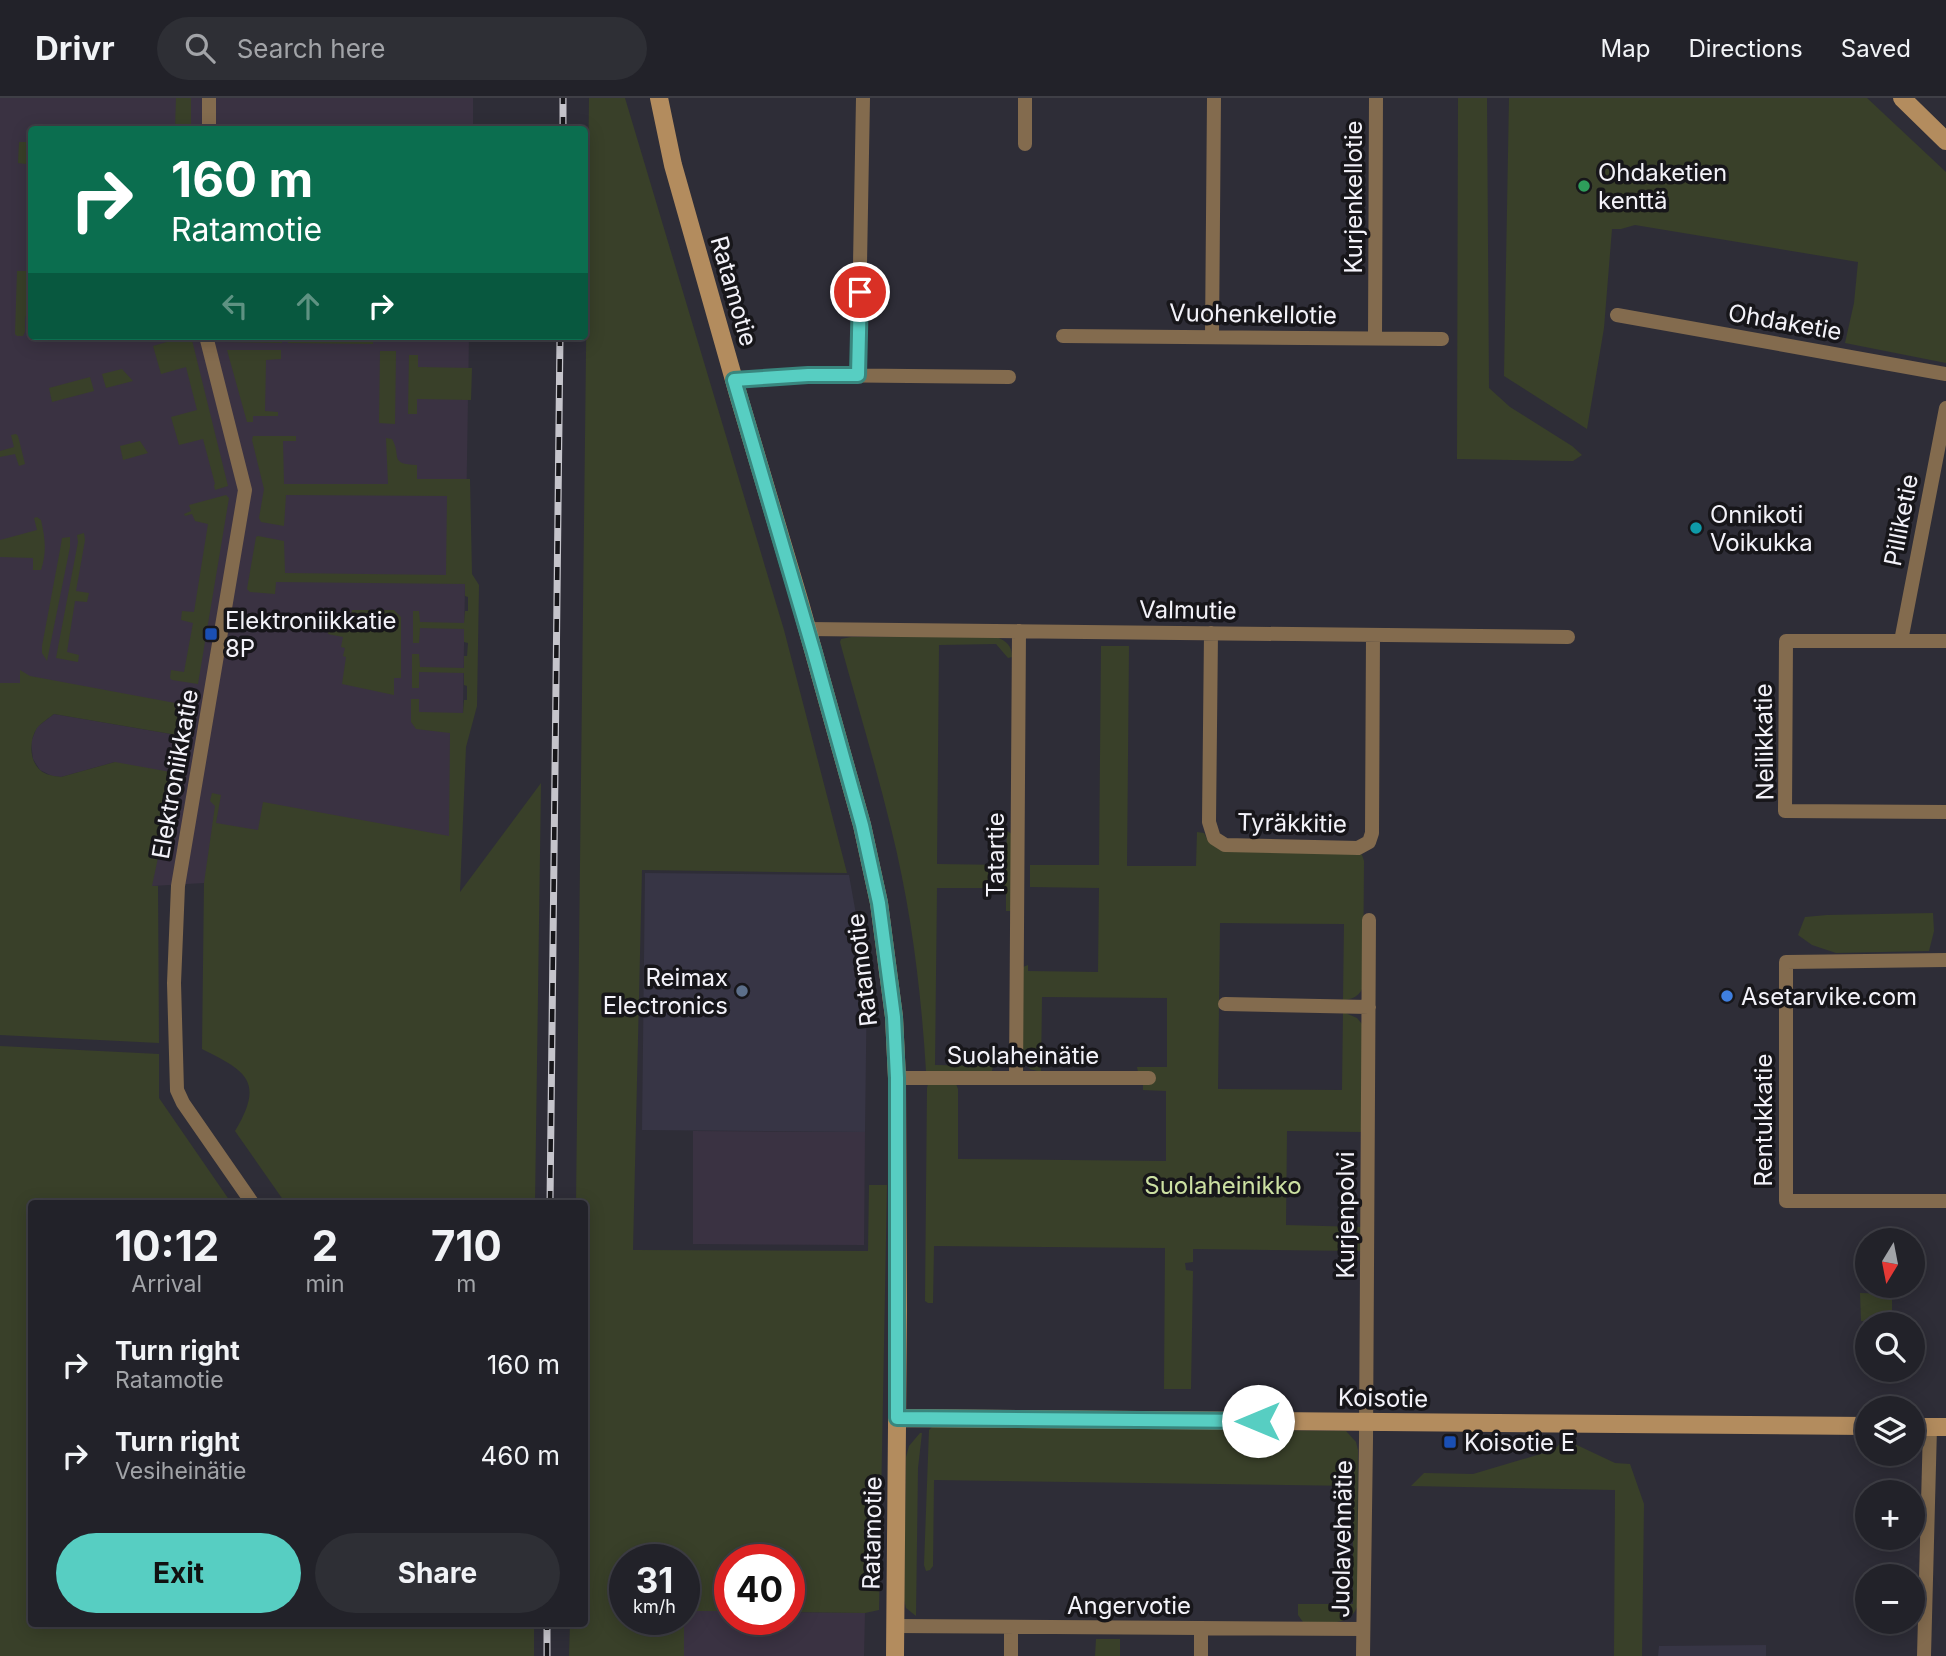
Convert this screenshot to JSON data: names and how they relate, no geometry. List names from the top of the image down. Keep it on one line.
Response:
{"streets":{"street":["Kurjenkellotie","Ratamotie","Vuohenkellotie","Ohdaketie","Pilliketie","Valmutie","Neilikkatie","Elektroniikkatie","Tyräkkitie","Tatartie","Suolaheinätie","Rentukkatie","Kurjenpolvi","Koisotie","Juolavehnätie","Angervotie"]},"crossings":[["Kurjenkellotie","Vuohenkellotie"],["Ratamotie","Valmutie"],["Ratamotie","Suolaheinätie"],["Ratamotie","Koisotie"],["Ratamotie","Angervotie"],["Pilliketie","Neilikkatie"],["Valmutie","Tyräkkitie"],["Valmutie","Tatartie"],["Tatartie","Suolaheinätie"],["Kurjenpolvi","Koisotie"],["Kurjenpolvi","Juolavehnätie"],["Koisotie","Juolavehnätie"],["Juolavehnätie","Angervotie"]],"parks":["Suolaheinikko"],"places":{"other":["Ohdaketien kenttä","Onnikoti Voikukka","Reimax Electronics","Asetarvike.com"],"transit":["Elektroniikkatie 8P","Koisotie E"]},"north":"bottom","page":{"header":"Drivr","search":"Search here","nav":["Map","Directions","Saved"],"turn":["160 m","Ratamotie"],"eta":["10:12","Arrival","2","min","710","m"],"map_buttons":["+","−"],"list":[{"name":"Turn right","note":"Ratamotie","value":"160 m"},{"name":"Turn right","note":"Vesiheinätie","value":"460 m"}],"buttons":["Exit","Share"],"speed":"31 km/h","limit":"40"}}
